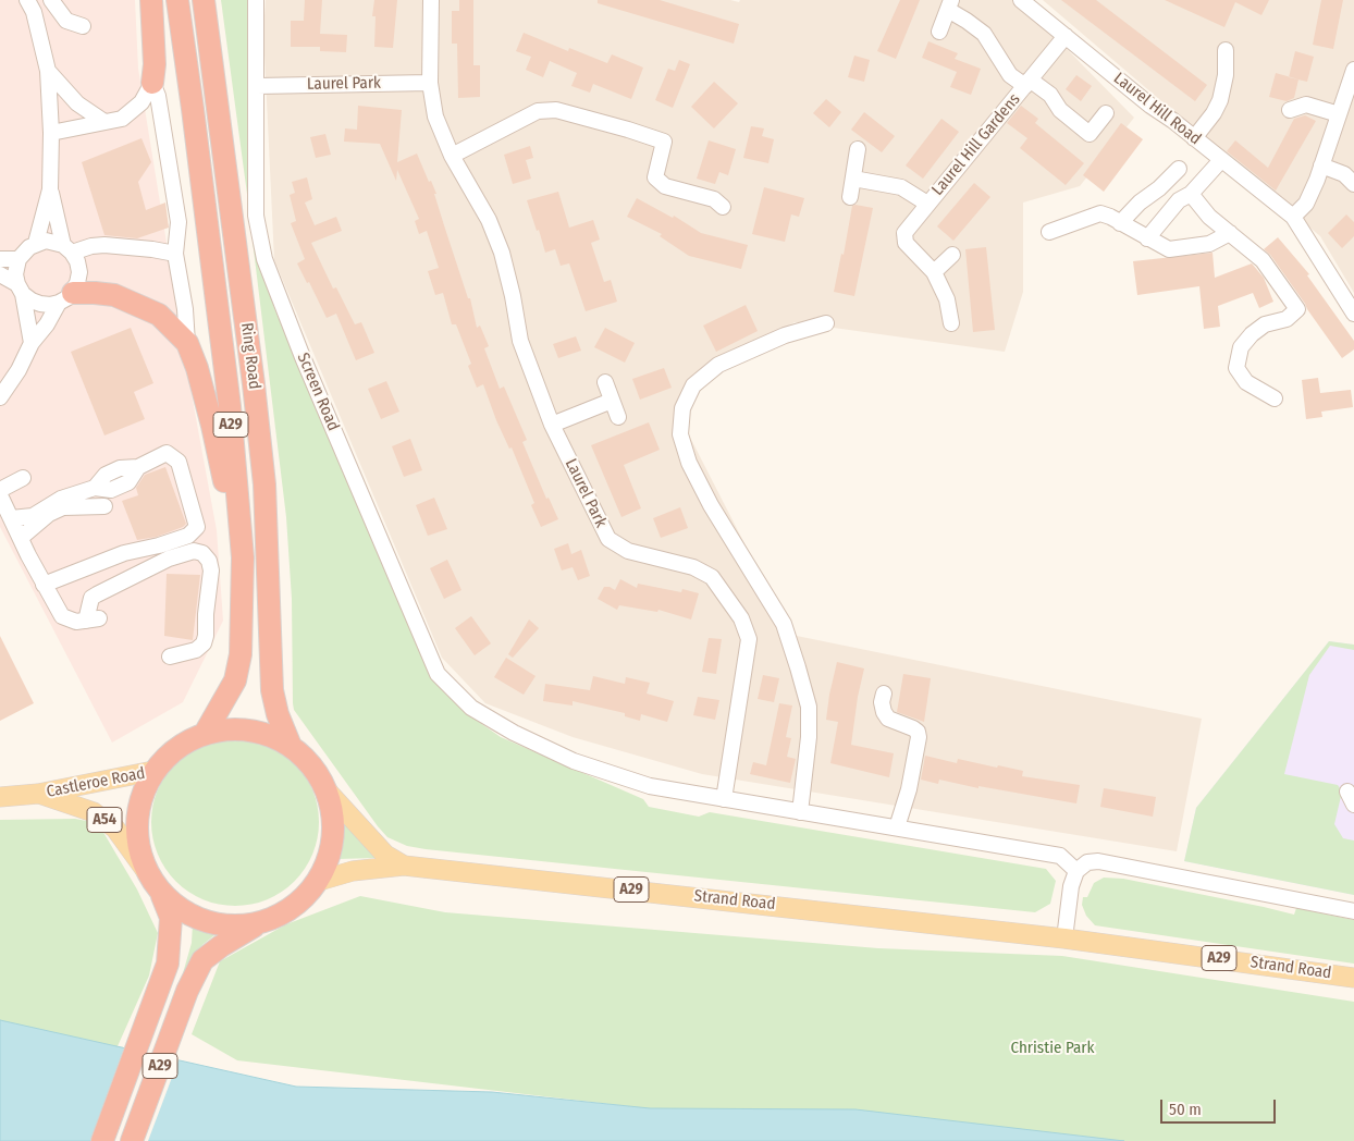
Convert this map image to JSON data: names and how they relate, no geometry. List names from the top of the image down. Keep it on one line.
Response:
{"streets":{"highway":["Ring Road","A29"],"main road":["Castleroe Road","A54","Strand Road"],"street":["Laurel Park","Laurel Hill Road","Laurel Hill Gardens","Screen Road"]},"crossings":[["Laurel Park","Screen Road"],["Laurel Hill Road","Laurel Hill Gardens"],["Ring Road","A29"],["A29","Castleroe Road"],["A29","Strand Road"]],"parks":["Christie Park"],"scale_bar":"50 m"}
